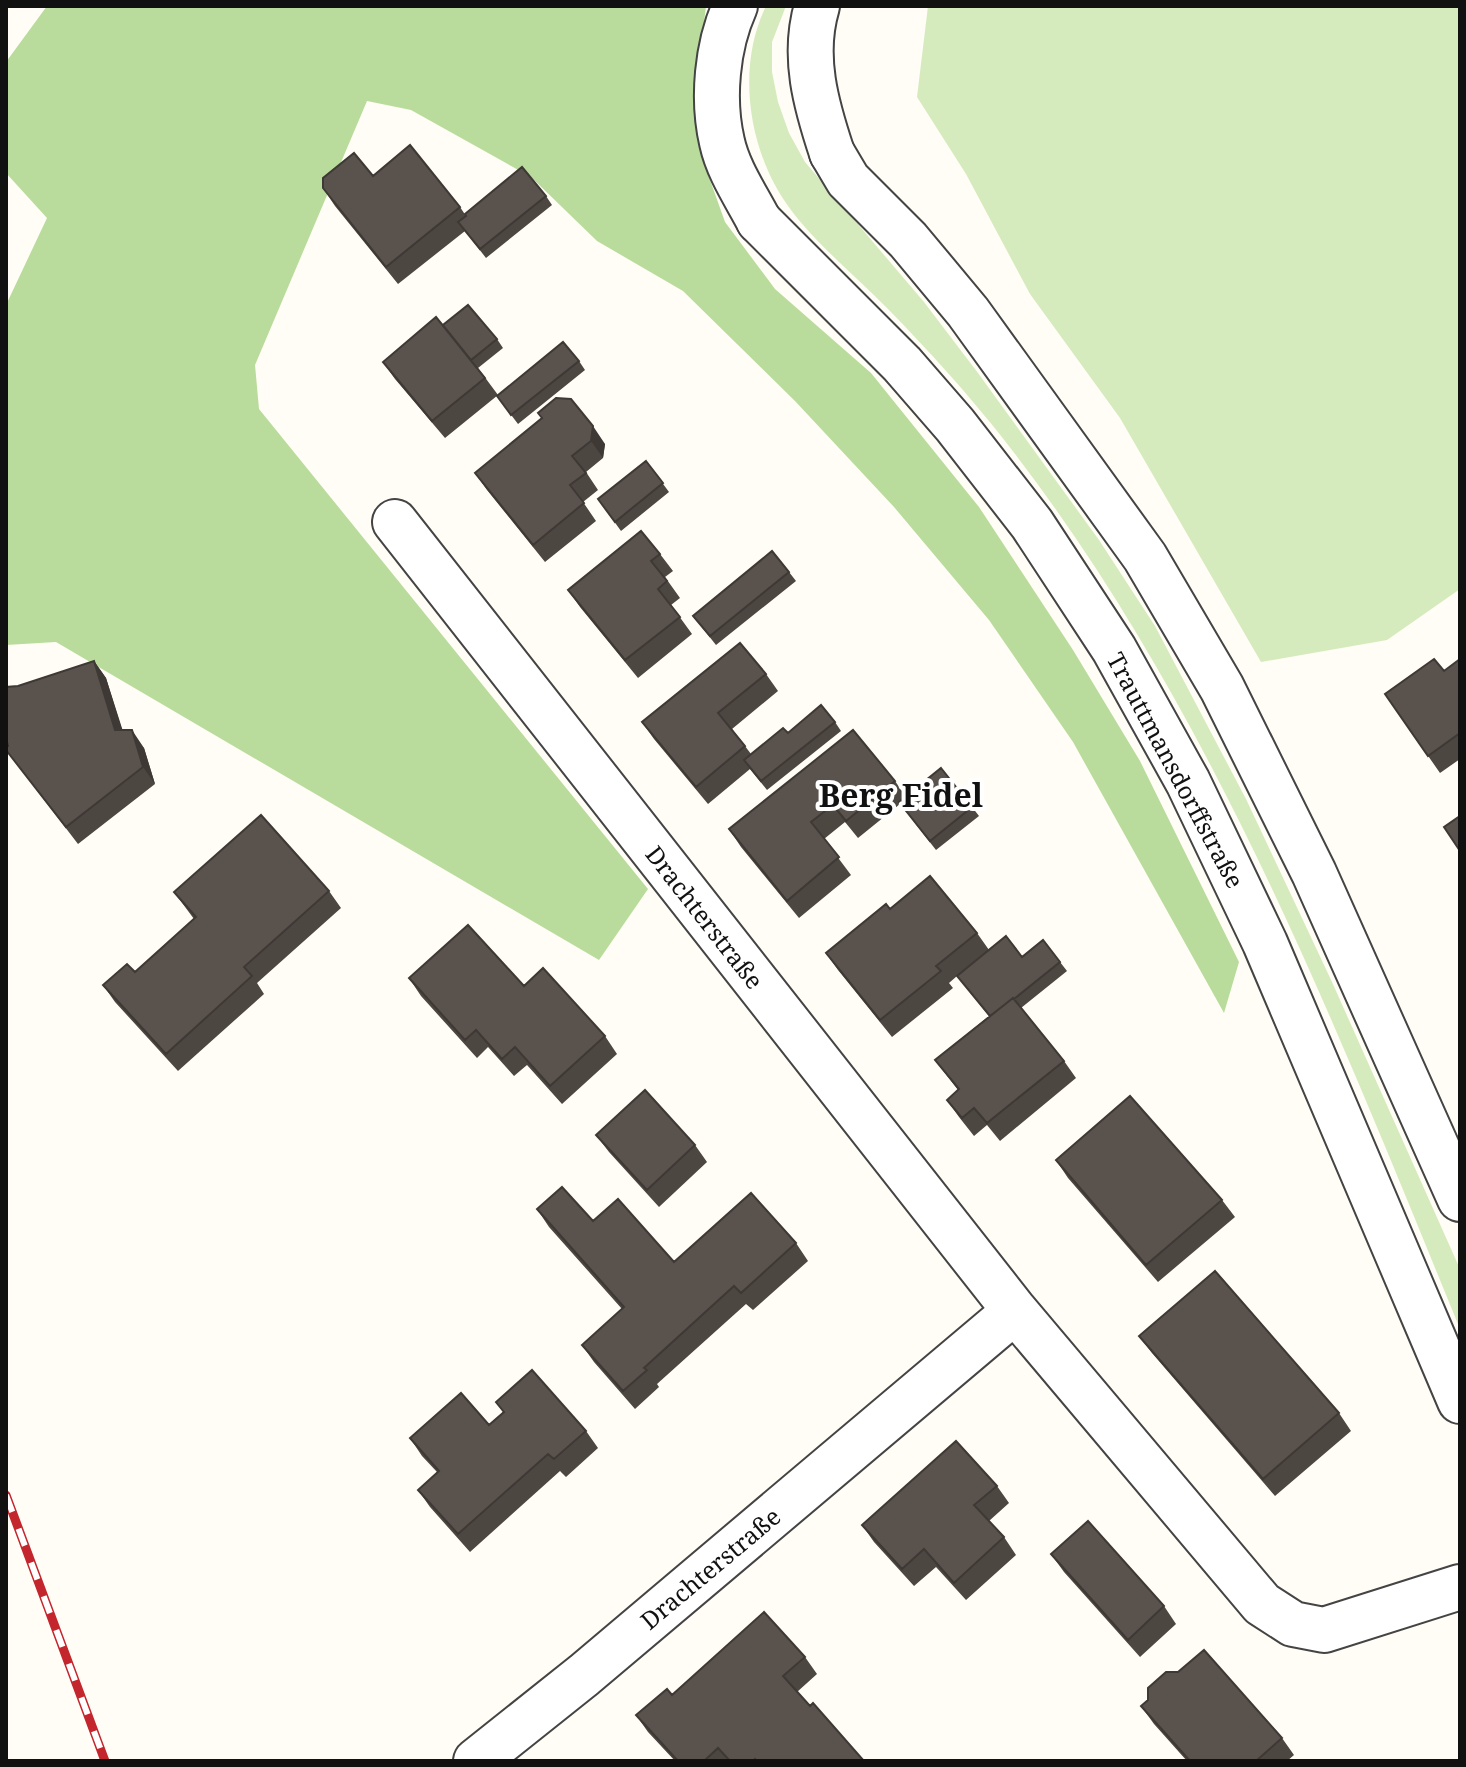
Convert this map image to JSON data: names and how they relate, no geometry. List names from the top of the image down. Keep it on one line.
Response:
{"streets":{"street":["Trauttmansdorffstraße","Drachterstraße"]},"districts":["Berg Fidel"]}
